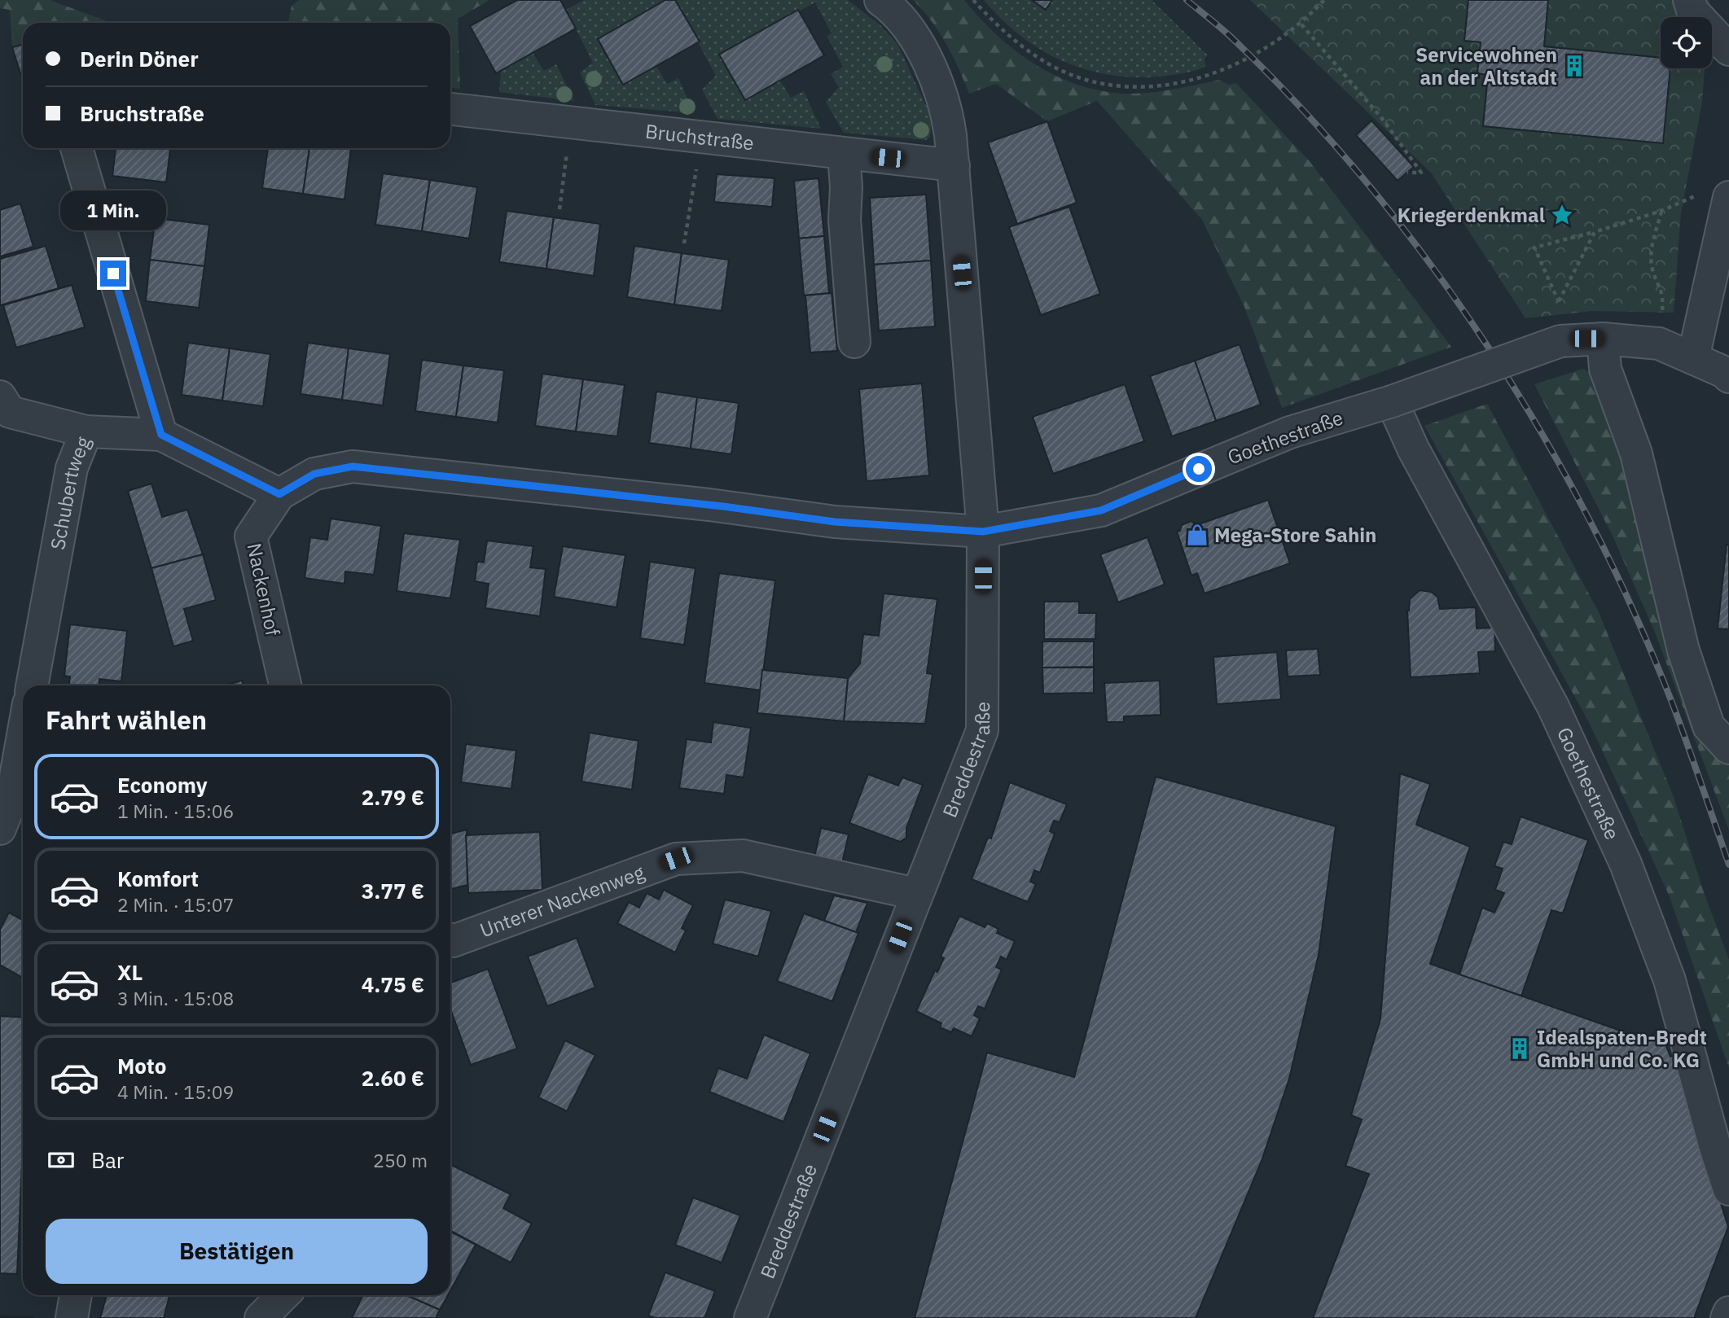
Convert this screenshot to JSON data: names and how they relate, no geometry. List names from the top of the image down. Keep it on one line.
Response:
{"streets":{"street":["Bruchstraße","Goethestraße","Schubertweg","Nackenhof","Breddestraße","Unterer Nackenweg"]},"crossings":[["Bruchstraße","Breddestraße"],["Goethestraße","Schubertweg"],["Goethestraße","Nackenhof"],["Goethestraße","Breddestraße"],["Schubertweg","Nackenhof"],["Breddestraße","Unterer Nackenweg"]],"places":{"building":["Servicewohnen an der Altstadt","Idealspaten-Bredt GmbH und Co. KG"],"place":["Kriegerdenkmal"],"shop":["Mega-Store Sahin"]},"page":{"banner":["Derin Döner","Bruchstraße"],"bubble":"1 Min.","heading":"Fahrt wählen","list":[{"name":"Economy","note":"1 Min. · 15:06","value":"2.79 €"},{"name":"Komfort","note":"2 Min. · 15:07","value":"3.77 €"},{"name":"XL","note":"3 Min. · 15:08","value":"4.75 €"},{"name":"Moto","note":"4 Min. · 15:09","value":"2.60 €"}],"pay":["Bar","250 m"],"buttons":"Bestätigen"}}
